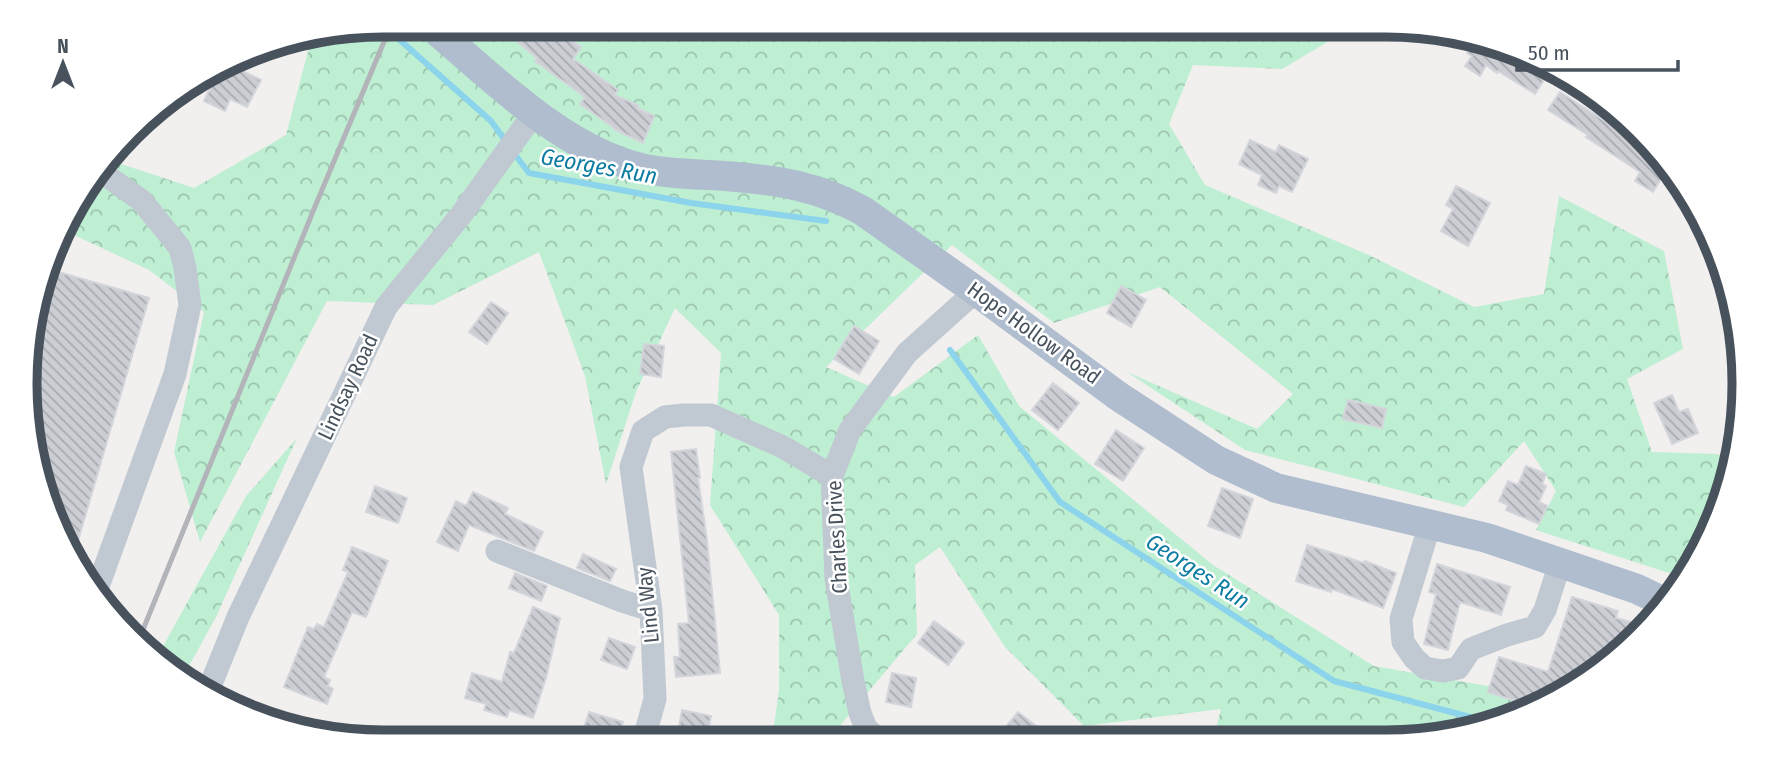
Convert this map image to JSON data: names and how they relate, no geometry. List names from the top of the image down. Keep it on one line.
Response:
{"streets":{"main road":["Hope Hollow Road"],"street":["Lindsay Road","Charles Drive","Lind Way"]},"crossings":[["Hope Hollow Road","Lindsay Road"],["Hope Hollow Road","Charles Drive"],["Charles Drive","Lind Way"]],"water":["Georges Run"],"scale_bar":"50 m","north":"top"}
